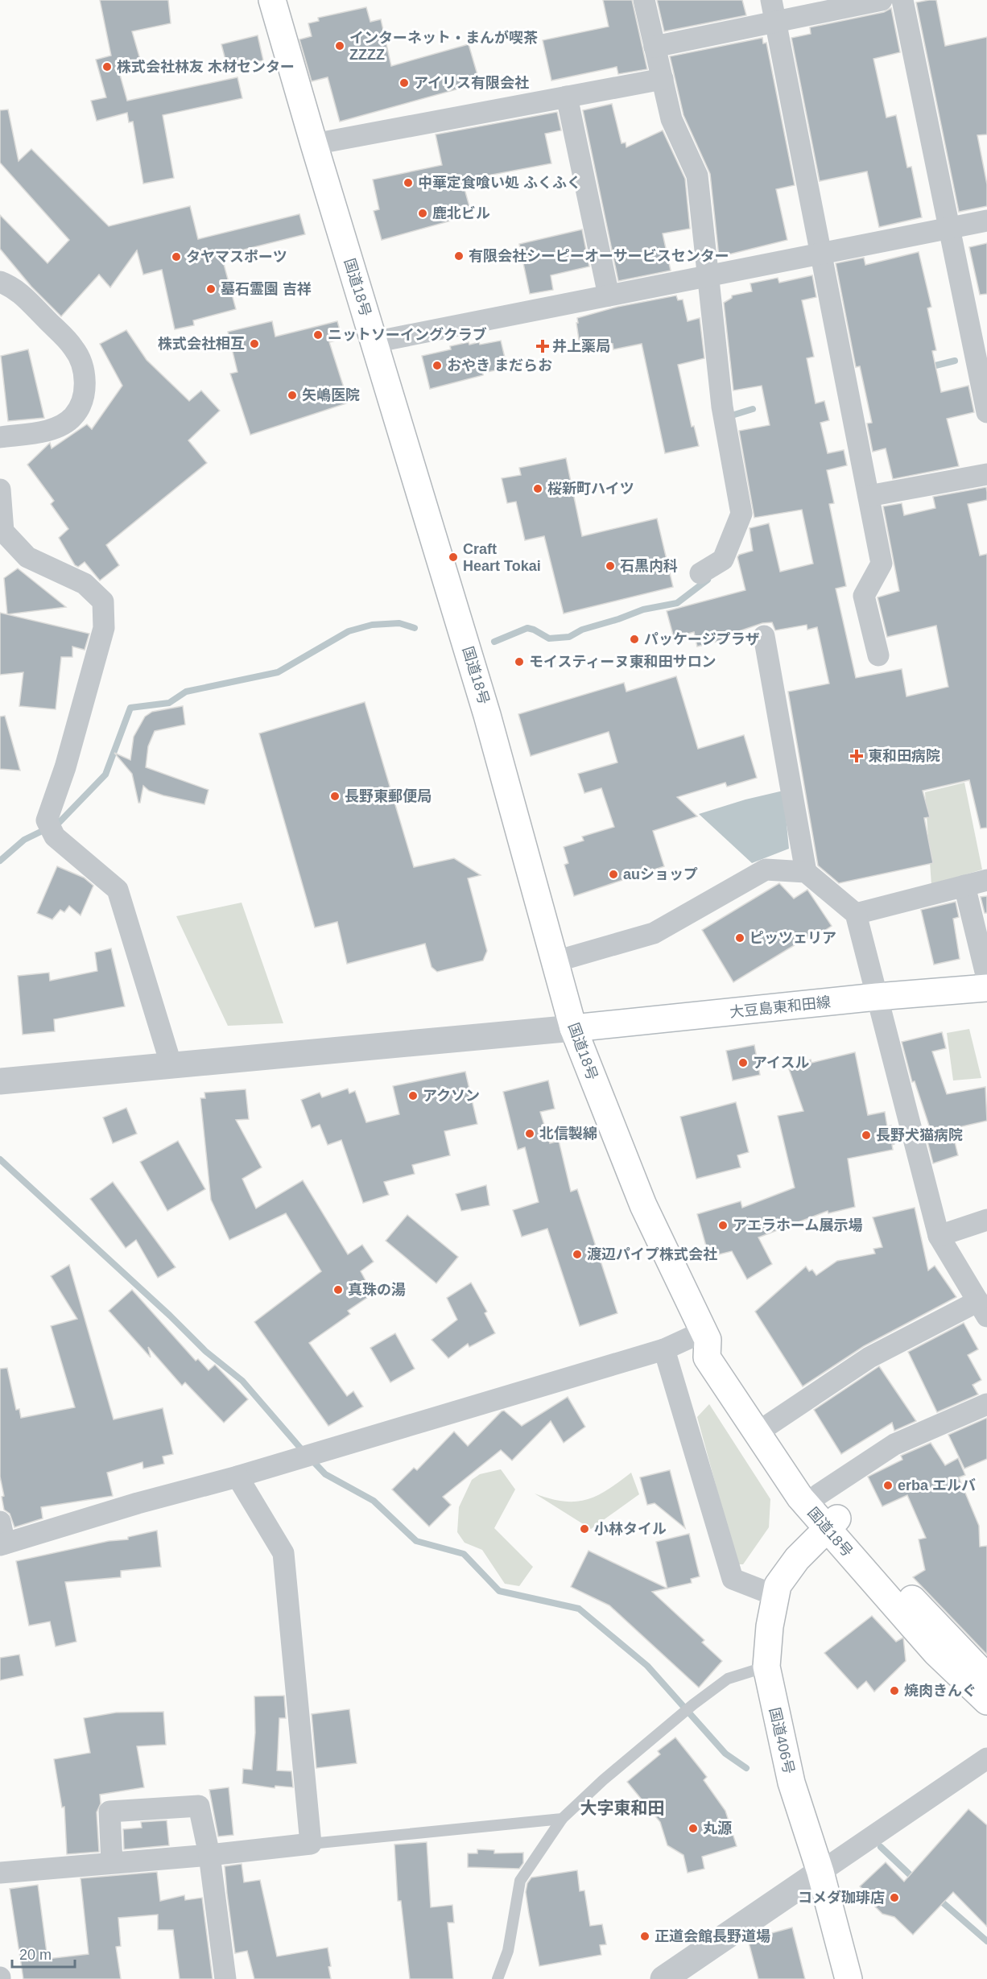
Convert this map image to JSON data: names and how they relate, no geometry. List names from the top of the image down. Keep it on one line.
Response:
{"streets":{"main road":["国道18号","大豆島東和田線","国道406号"]},"crossings":[["国道18号","大豆島東和田線"],["国道18号","国道406号"]],"districts":["大字東和田"],"places":{"other":["インターネット・まんが喫茶 ZZZZ","株式会社林友 木材センター","アイリス有限会社","中華定食喰い処 ふくふく","鹿北ビル","有限会社シーピーオーサービスセンター","タヤマスポーツ","墓石霊園 吉祥","ニットソーイングクラブ","株式会社相互","おやき まだらお","矢嶋医院","桜新町ハイツ","Craft Heart Tokai","石黒内科","パッケージプラザ","モイスティーヌ東和田サロン","長野東郵便局","auショップ","ピッツェリア","アイスル","アクソン","北信製綿","長野犬猫病院","アエラホーム展示場","渡辺パイプ株式会社","真珠の湯","erba エルバ","小林タイル","焼肉きんぐ","丸源","コメダ珈琲店","正道会館長野道場"],"health":["井上薬局","東和田病院"]},"scale_bar":"20 m"}
